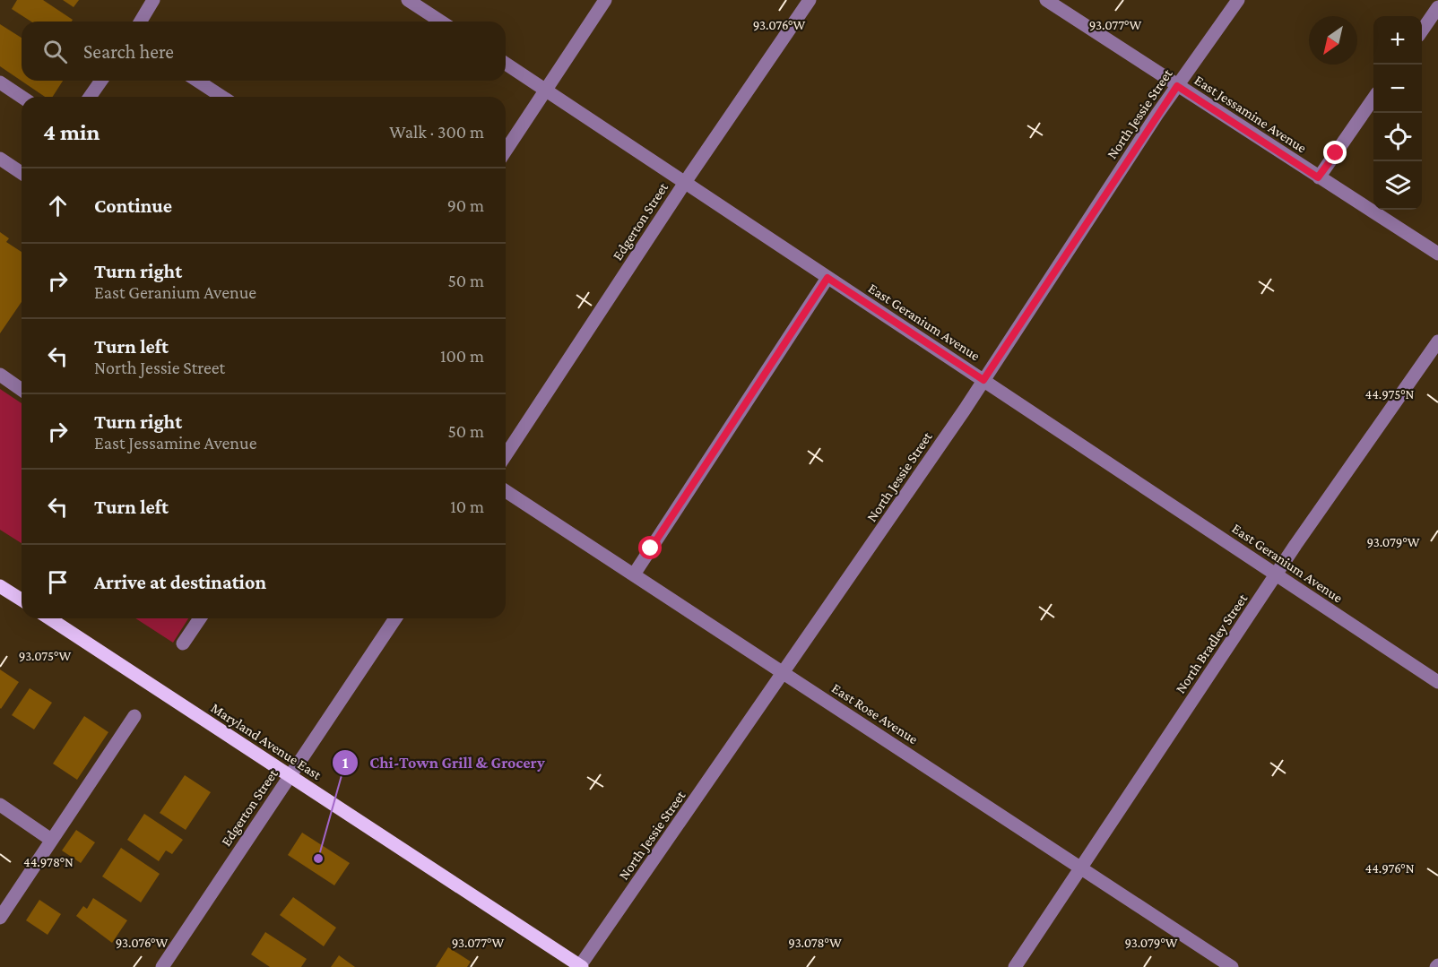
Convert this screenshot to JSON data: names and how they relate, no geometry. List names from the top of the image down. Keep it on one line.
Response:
{"streets":{"main road":["Maryland Avenue East"],"street":["North Jessie Street","East Jessamine Avenue","Edgerton Street","East Geranium Avenue","North Bradley Street","East Rose Avenue"]},"crossings":[["North Jessie Street","East Jessamine Avenue"],["North Jessie Street","East Geranium Avenue"],["North Jessie Street","East Rose Avenue"],["North Jessie Street","Maryland Avenue East"],["Edgerton Street","East Geranium Avenue"],["Edgerton Street","Maryland Avenue East"],["East Geranium Avenue","North Bradley Street"],["North Bradley Street","East Rose Avenue"]],"places":["Chi-Town Grill & Grocery"],"north":"bottom left","page":{"map_buttons":["+","−"],"search":"Search here","heading":["4 min","Walk · 300 m"],"list":[["Continue","90 m"],["Turn right","East Geranium Avenue","50 m"],["Turn left","North Jessie Street","100 m"],["Turn right","East Jessamine Avenue","50 m"],["Turn left","10 m"],"Arrive at destination"]},"coordinates":["93.076°W","93.077°W","44.975°N","93.079°W","93.075°W","44.978°N","44.976°N","93.078°W"]}
